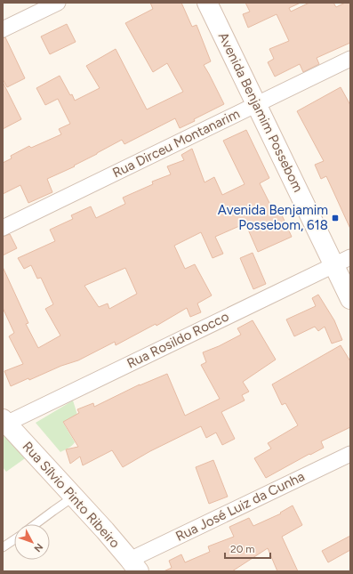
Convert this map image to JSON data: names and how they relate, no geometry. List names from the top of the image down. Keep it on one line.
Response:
{"streets":{"street":["Avenida Benjamim Possebom","Rua Dirceu Montanarim","Rua Rosildo Rocco","Rua Sílvio Pinto Ribeiro","Rua José Luiz da Cunha"]},"crossings":[["Avenida Benjamim Possebom","Rua Dirceu Montanarim"],["Avenida Benjamim Possebom","Rua Rosildo Rocco"],["Rua Rosildo Rocco","Rua Sílvio Pinto Ribeiro"],["Rua Sílvio Pinto Ribeiro","Rua José Luiz da Cunha"]],"places":{"transit":["Avenida Benjamim Possebom, 618"]},"scale_bar":"20 m","north":"bottom right"}
